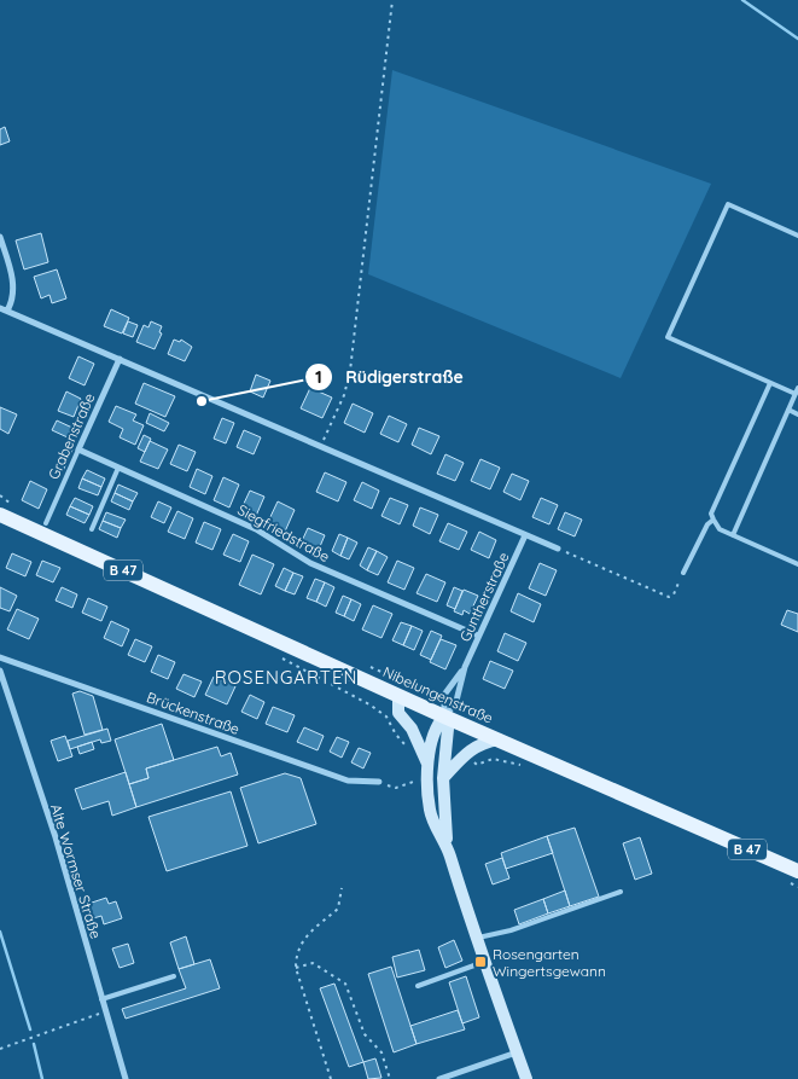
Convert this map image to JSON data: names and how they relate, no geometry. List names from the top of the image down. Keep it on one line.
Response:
{"streets":{"main road":["B 47","Nibelungenstraße"],"street":["Grabenstraße","Siegfriedstraße","Guntherstraße","Brückenstraße","Alte Wormser Straße"]},"crossings":[["Grabenstraße","Siegfriedstraße"],["Siegfriedstraße","Guntherstraße"],["Guntherstraße","Nibelungenstraße"]],"districts":["ROSENGARTEN"],"places":{"other":["Rüdigerstraße"],"transit":["Rosengarten Wingertsgewann"]}}
